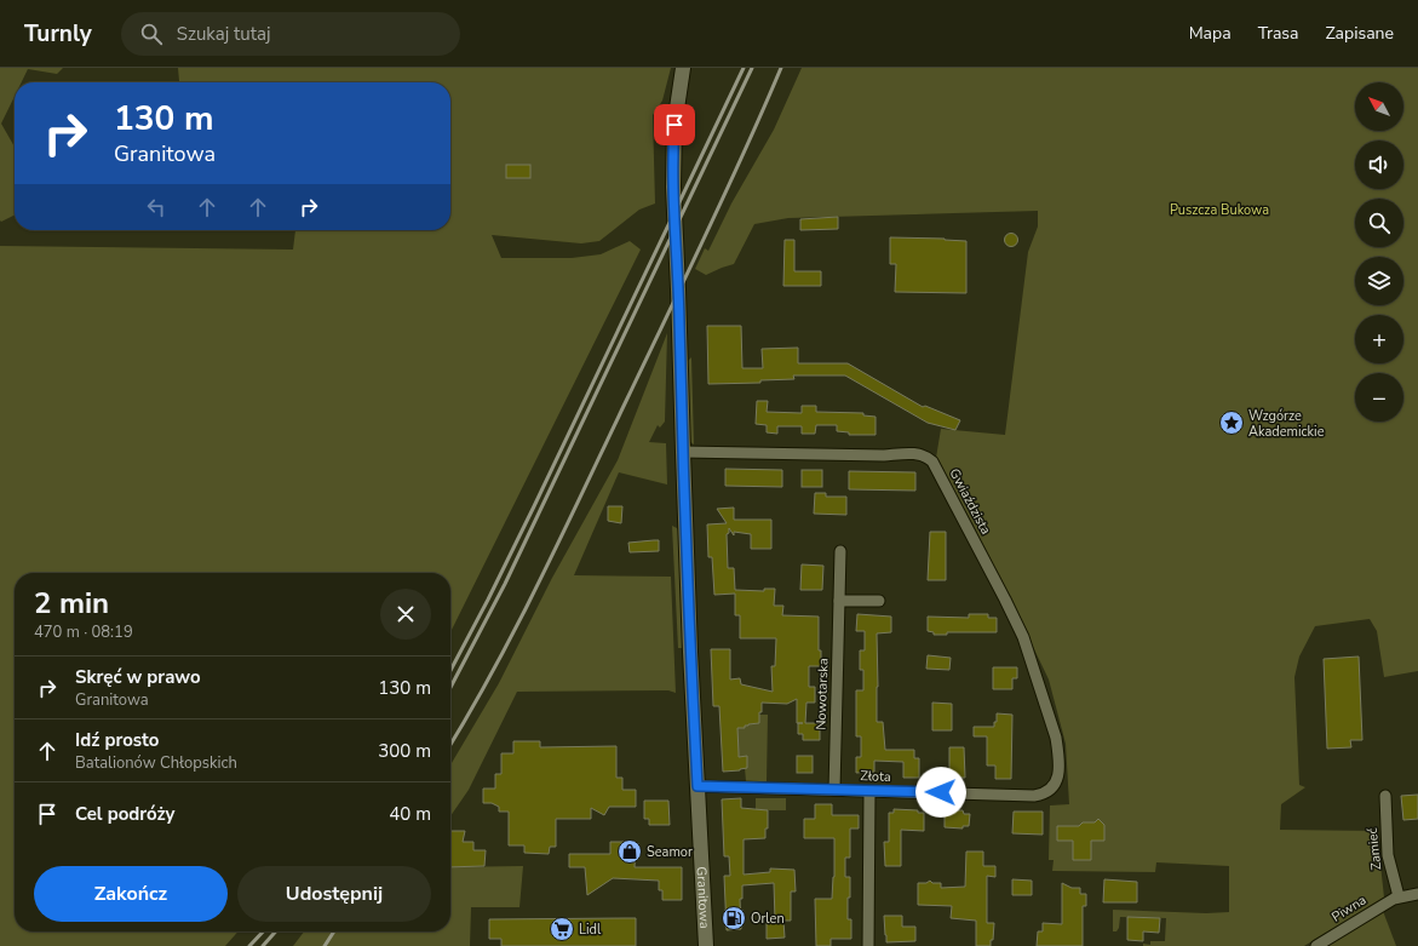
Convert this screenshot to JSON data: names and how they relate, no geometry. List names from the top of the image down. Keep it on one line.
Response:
{"streets":{"street":["Gwiaździsta","Nowotarska","Złota","Zamieć","Granitowa","Piwna"]},"crossings":[["Gwiaździsta","Złota"],["Gwiaździsta","Granitowa"],["Nowotarska","Złota"],["Złota","Granitowa"],["Zamieć","Piwna"]],"parks":["Puszcza Bukowa"],"places":{"place":["Wzgórze Akademickie"],"shop":["Seamor"],"fuel station":["Orlen"],"supermarket":["Lidl"]},"north":"top left","page":{"header":"Turnly","search":"Szukaj tutaj","nav":["Mapa","Trasa","Zapisane"],"map_buttons":["+","−"],"turn":["130 m","Granitowa"],"heading":["2 min","470 m · 08:19"],"list":[{"name":"Skręć w prawo","note":"Granitowa","value":"130 m"},{"name":"Idź prosto","note":"Batalionów Chłopskich","value":"300 m"},{"name":"Cel podróży","value":"40 m"}],"buttons":["Zakończ","Udostępnij"]}}
